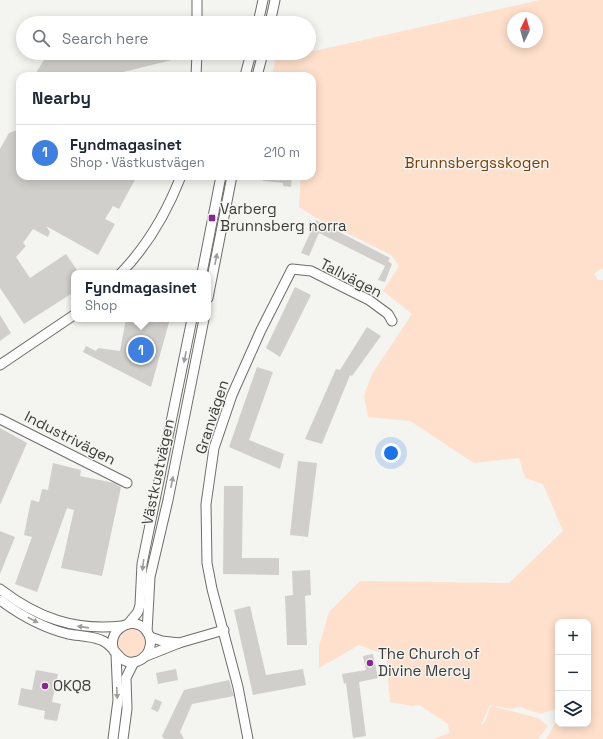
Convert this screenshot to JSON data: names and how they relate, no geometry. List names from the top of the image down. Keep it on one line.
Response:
{"streets":{"street":["Tallvägen","Granvägen","Industrivägen","Västkustvägen"]},"crossings":[["Tallvägen","Granvägen"]],"parks":["Brunnsbergsskogen"],"places":{"transit":["Varberg Brunnsberg norra"],"other":["The Church of Divine Mercy","OKQ8"]},"north":"top","page":{"search":"Search here","heading":"Nearby","list":[{"mark":"1","name":"Fyndmagasinet","note":"Shop · Västkustvägen","value":"210 m"}],"popup":["Fyndmagasinet","Shop"],"pins":"1","map_buttons":["+","−"]}}
